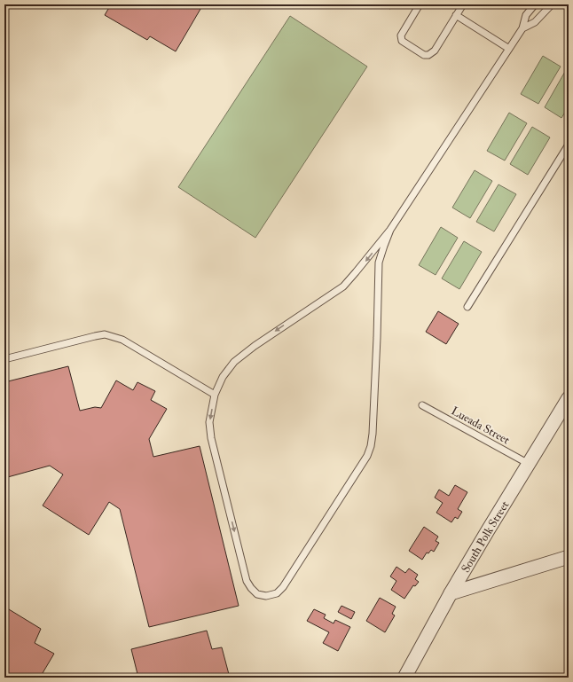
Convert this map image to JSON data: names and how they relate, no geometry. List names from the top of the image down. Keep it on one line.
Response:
{"streets":{"street":["South Polk Street"],"lane":["Lueada Street"]},"crossings":[["Lueada Street","South Polk Street"]]}
